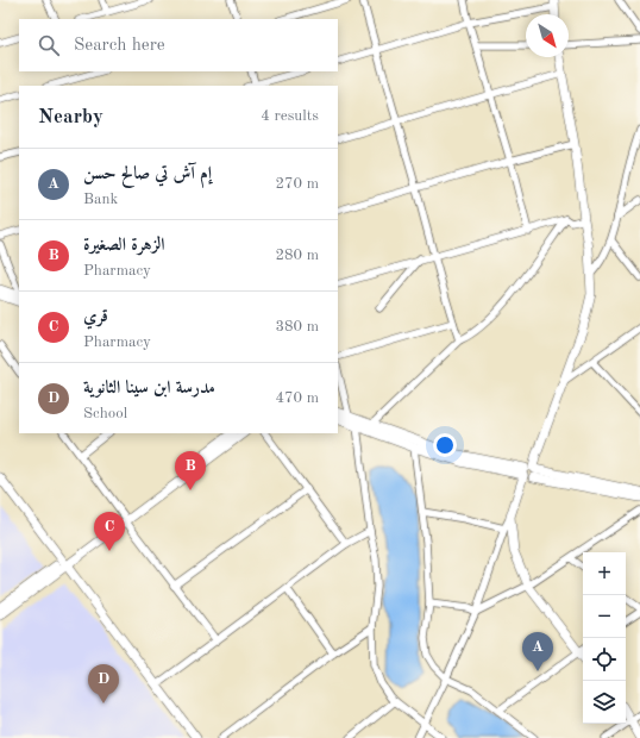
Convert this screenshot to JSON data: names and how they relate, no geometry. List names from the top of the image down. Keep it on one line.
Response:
{"north":"bottom right","page":{"search":"Search here","heading":["Nearby","4 results"],"list":[{"mark":"A","name":"إم آش تي صالح حسن","note":"Bank","value":"270 m"},{"mark":"B","name":"الزهرة الصغيرة","note":"Pharmacy","value":"280 m"},{"mark":"C","name":"قري","note":"Pharmacy","value":"380 m"},{"mark":"D","name":"مدرسة ابن سينا الثانوية","note":"School","value":"470 m"}],"pins":["B","C","A","D"],"map_buttons":["+","−"]}}
